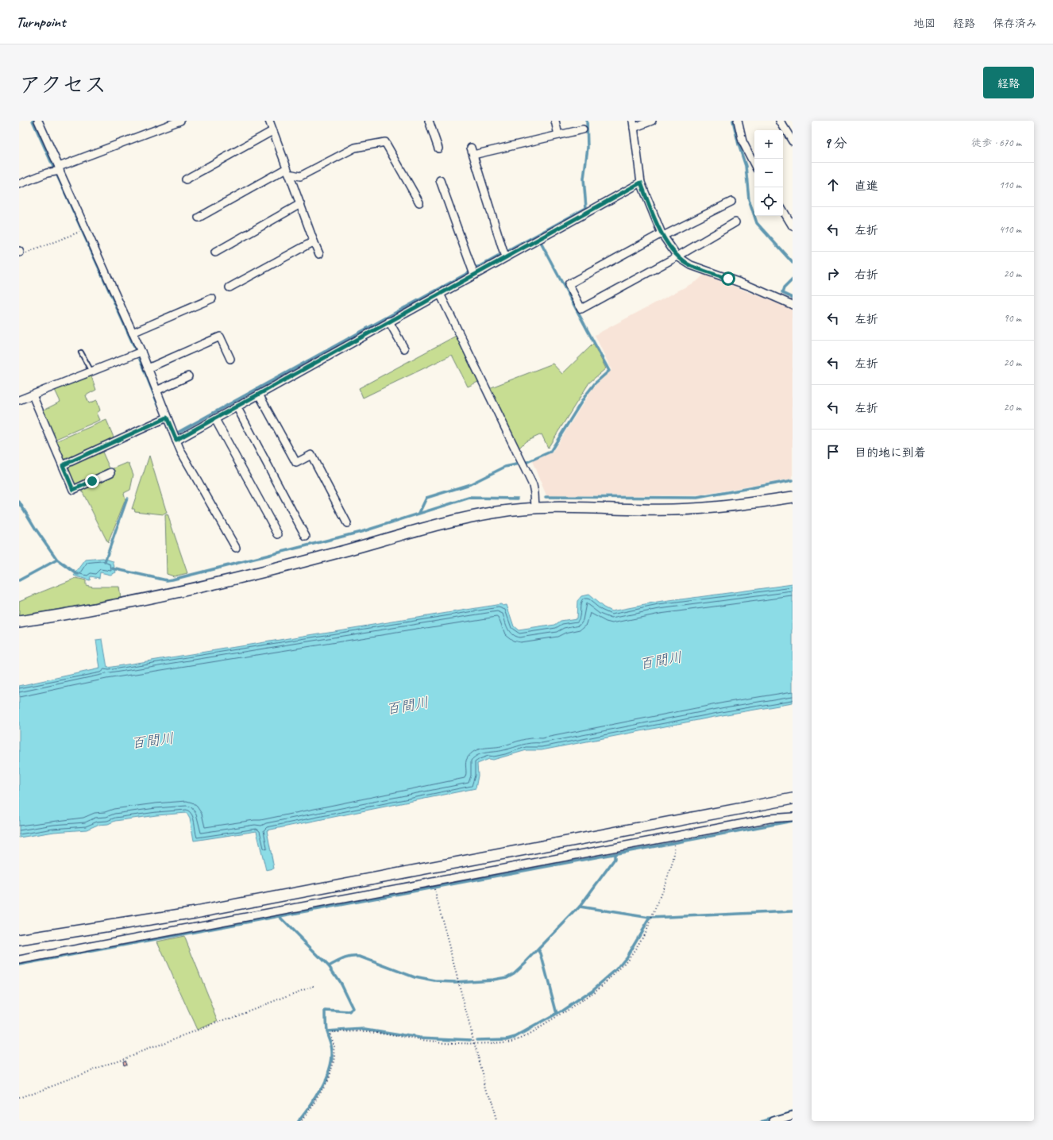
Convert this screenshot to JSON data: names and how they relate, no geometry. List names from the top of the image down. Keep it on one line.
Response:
{"water":["百間川"],"page":{"header":"Turnpoint","nav":["地図","経路","保存済み"],"title":"アクセス","buttons":"経路","heading":["9 分","徒歩 · 670 m"],"map_buttons":["+","−"],"list":[["直進","110 m"],["左折","410 m"],["右折","20 m"],["左折","90 m"],["左折","20 m"],["左折","20 m"],"目的地に到着"]}}
